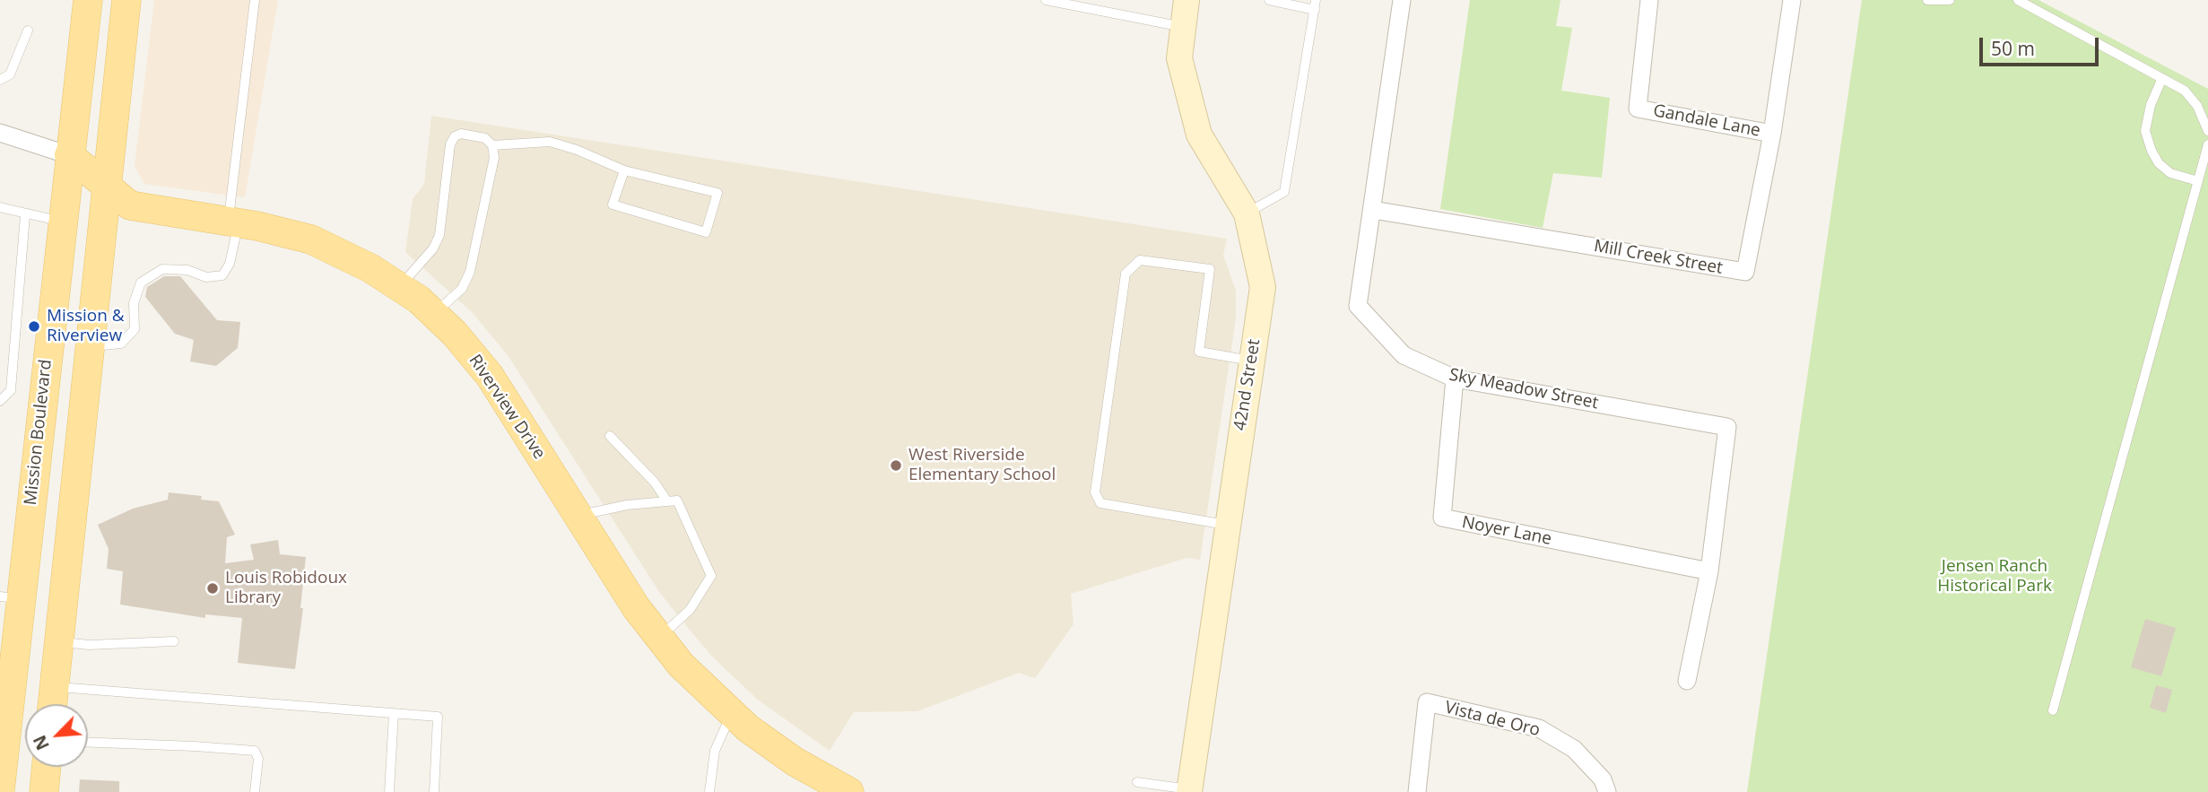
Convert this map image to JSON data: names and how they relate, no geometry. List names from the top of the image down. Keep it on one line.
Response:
{"streets":{"main road":["Riverview Drive","Mission Boulevard"],"street":["Gandale Lane","Mill Creek Street","42nd Street","Sky Meadow Street","Noyer Lane","Vista de Oro"]},"crossings":[["Gandale Lane","Mill Creek Street"],["Mill Creek Street","Sky Meadow Street"],["Sky Meadow Street","Noyer Lane"],["Riverview Drive","Mission Boulevard"]],"parks":["Jensen Ranch Historical Park"],"places":["Mission & Riverview","West Riverside Elementary School","Louis Robidoux Library"],"scale_bar":"50 m","north":"bottom left"}
